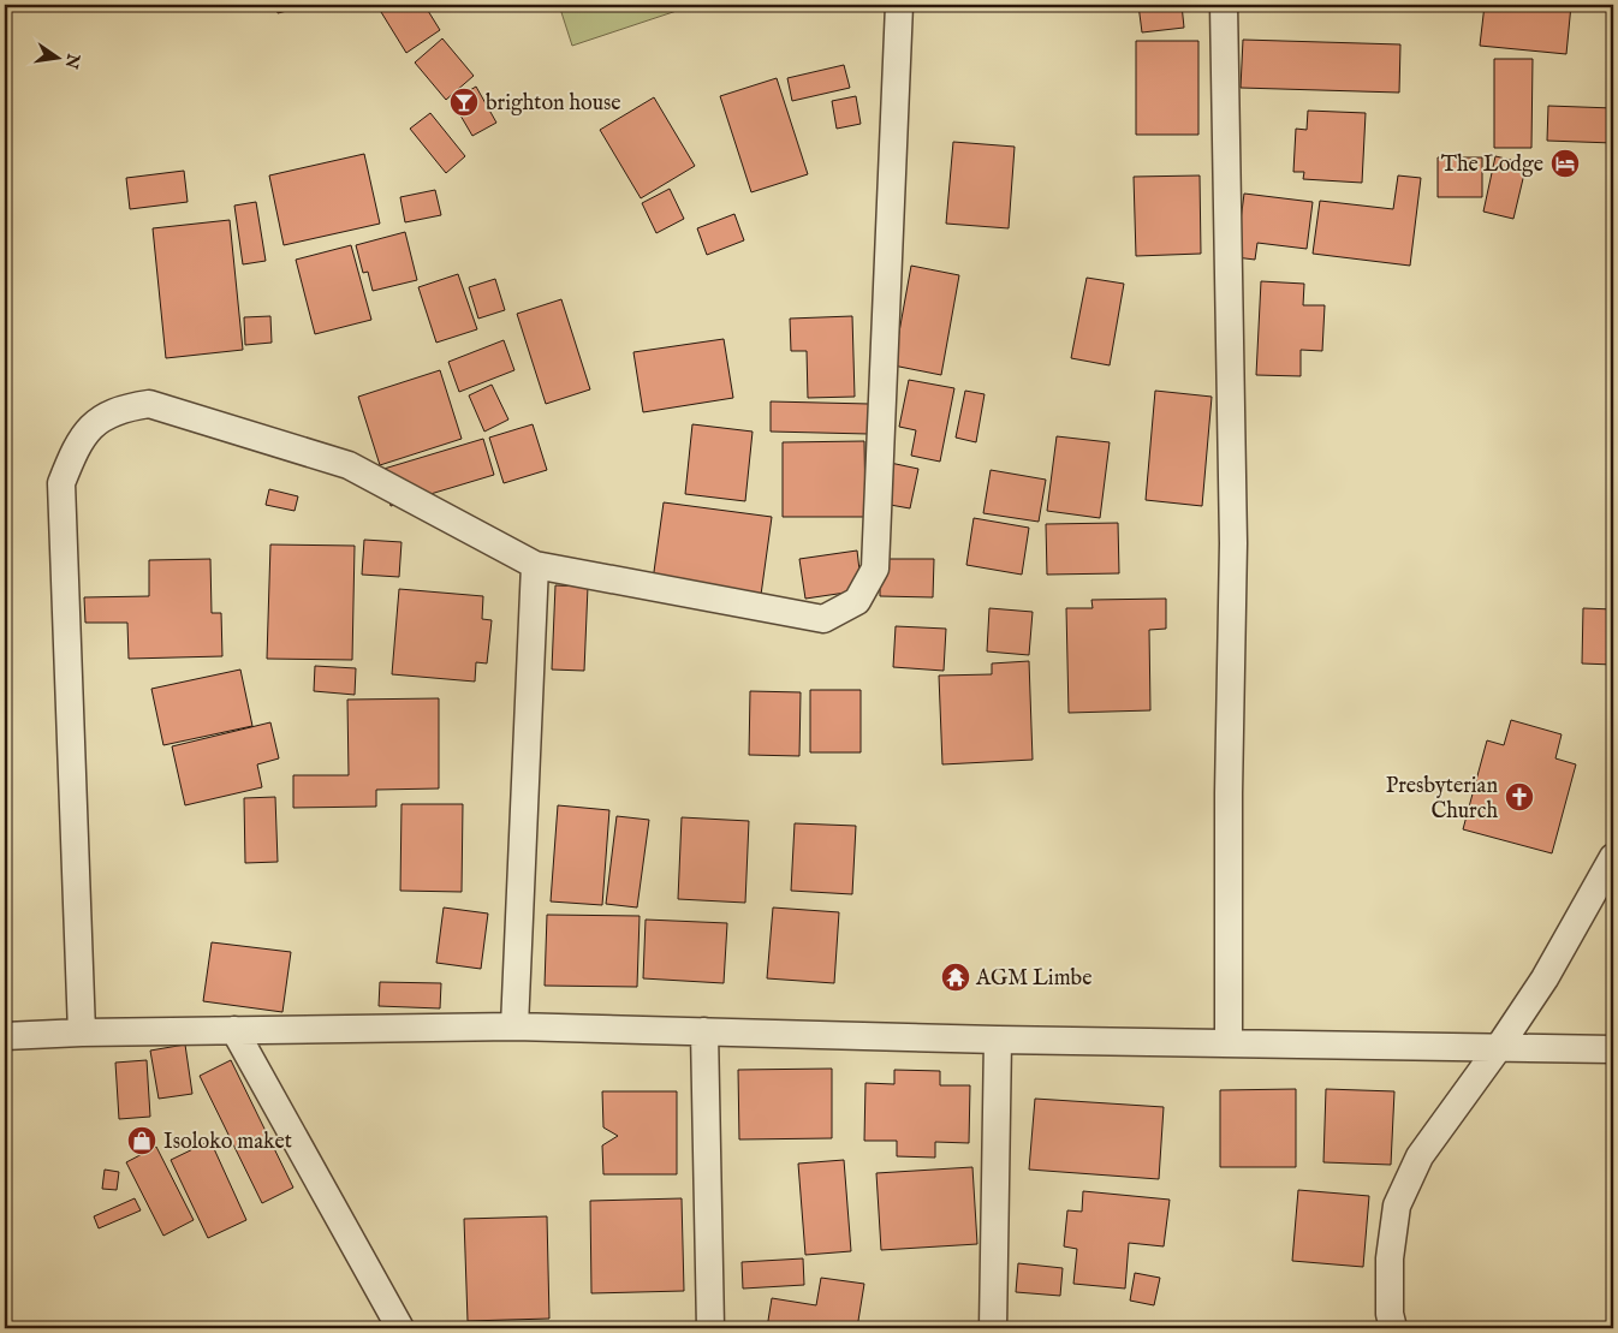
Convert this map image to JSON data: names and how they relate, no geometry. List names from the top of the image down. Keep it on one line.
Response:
{"places":{"bar":["brighton house"],"hotel":["The Lodge"],"church":["Presbyterian Church"],"temple":["AGM Limbe"],"shop":["Isoloko maket"]},"north":"right"}
